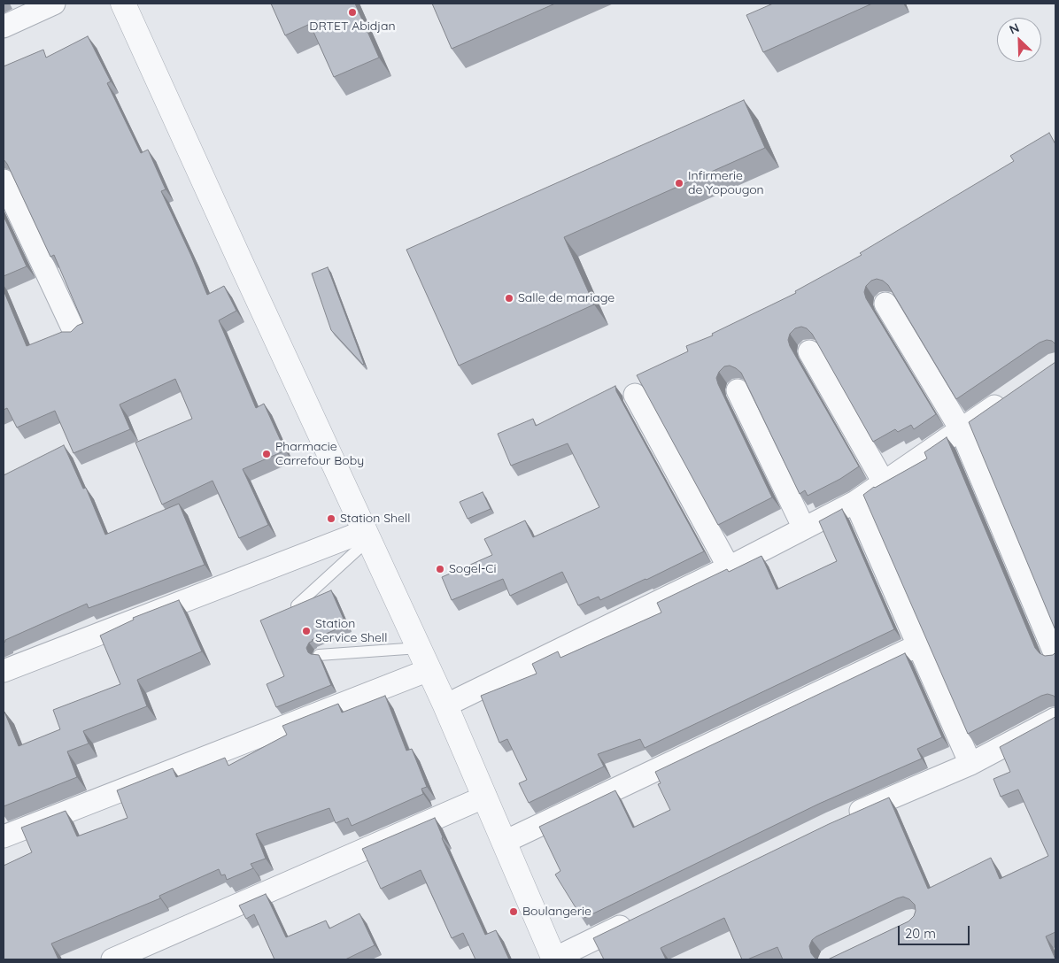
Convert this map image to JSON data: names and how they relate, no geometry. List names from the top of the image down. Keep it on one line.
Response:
{"places":["DRTET Abidjan","Infirmerie de Yopougon","Salle de mariage","Pharmacie Carrefour Boby","Station Shell","Sogel-Ci","Station Service Shell","Boulangerie"],"scale_bar":"20 m","north":"top left"}
